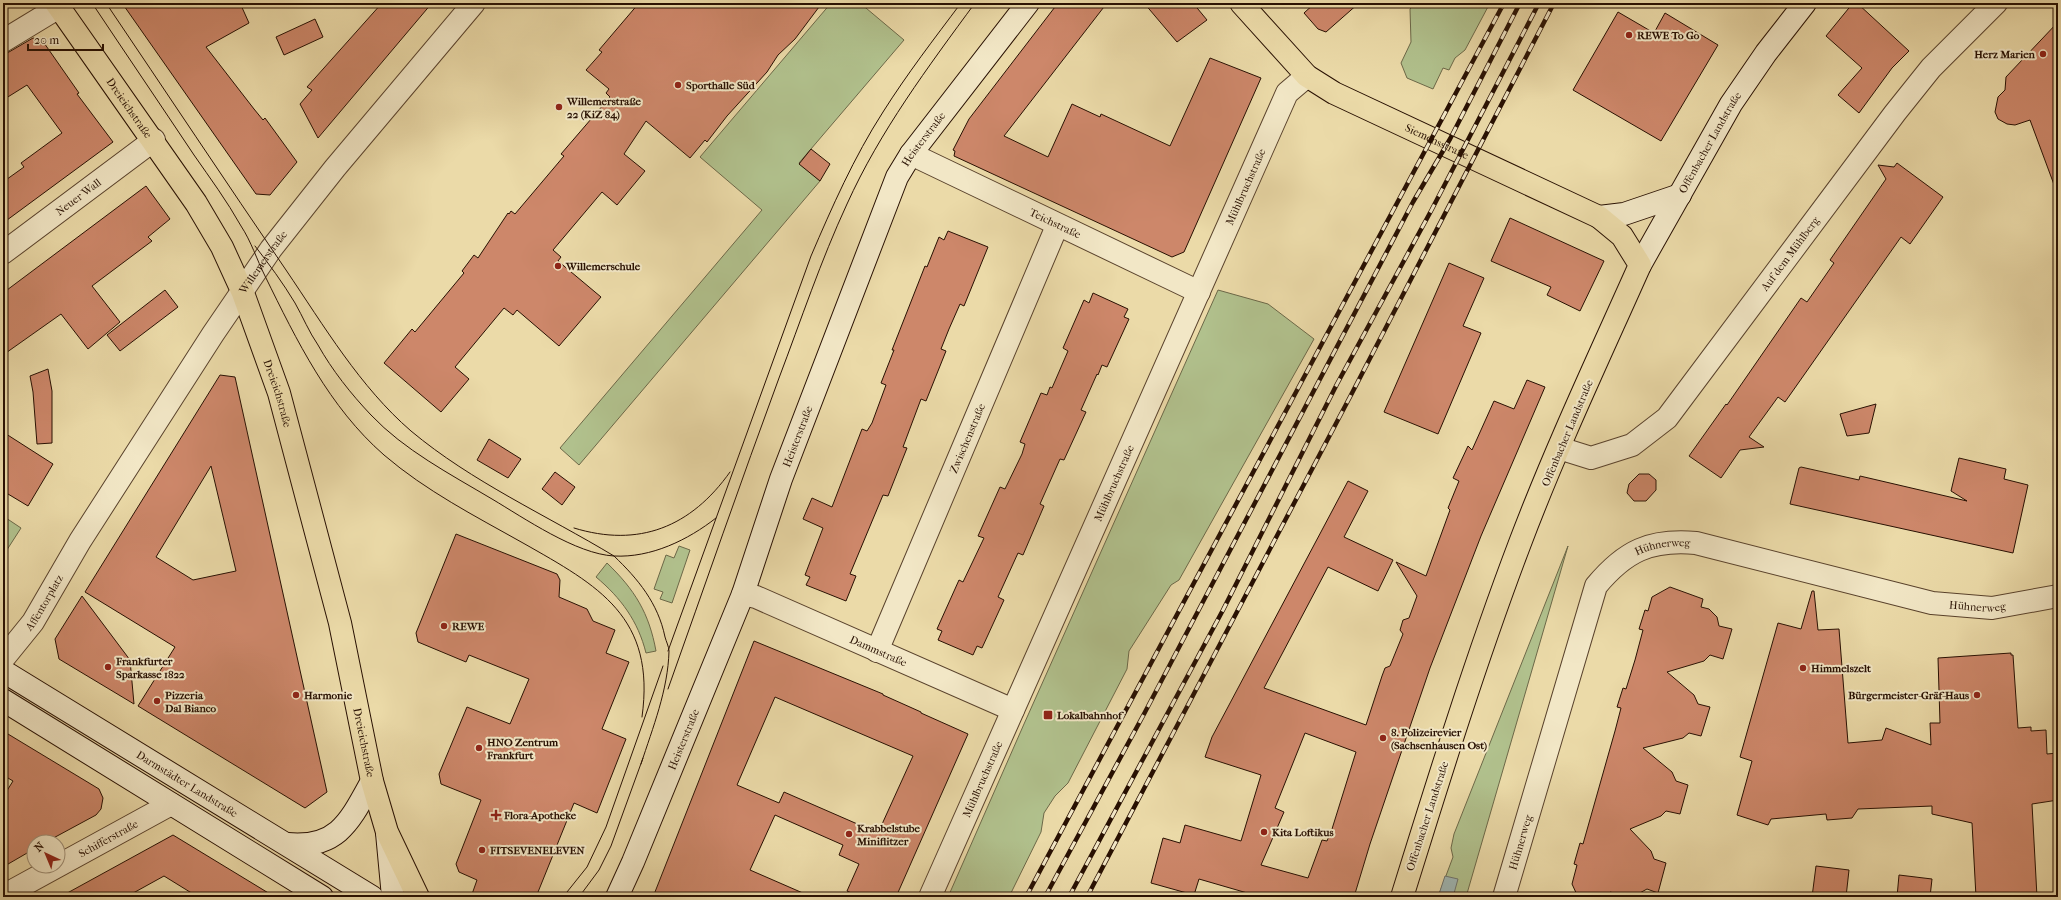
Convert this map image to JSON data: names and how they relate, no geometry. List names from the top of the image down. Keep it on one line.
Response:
{"streets":{"main road":["Dreieichstraße","Siemensstraße","Offenbacher Landstraße"],"street":["Heisterstraße","Mühlbruchstraße","Neuer Wall","Teichstraße","Auf dem Mühlberg","Willemerstraße","Zwischenstraße","Hühnerweg","Affentorplatz","Dammstraße","Darmstädter Landstraße","Schifferstraße"]},"crossings":[["Dreieichstraße","Neuer Wall"],["Dreieichstraße","Willemerstraße"],["Heisterstraße","Teichstraße"],["Heisterstraße","Dammstraße"],["Siemensstraße","Offenbacher Landstraße"],["Siemensstraße","Mühlbruchstraße"],["Offenbacher Landstraße","Auf dem Mühlberg"],["Mühlbruchstraße","Teichstraße"],["Mühlbruchstraße","Dammstraße"],["Teichstraße","Zwischenstraße"],["Willemerstraße","Affentorplatz"],["Zwischenstraße","Dammstraße"]],"places":{"other":["REWE To Go","Herz Marien","Sporthalle Süd","Willemerstraße 22 (KiZ 84)","Willemerschule","REWE","Frankfurter Sparkasse 1822","Himmelszelt","Harmonie","Bürgermeister-Gräf-Haus","Pizzeria Dal Bianco","8. Polizeirevier (Sachsenhausen Ost)","HNO Zentrum Frankfurt","Kita Loftikus","Krabbelstube Miniflitzer","FITSEVENELEVEN"],"transit":["Lokalbahnhof"],"health":["Flora-Apotheke"]},"scale_bar":"20 m","north":"top left"}
